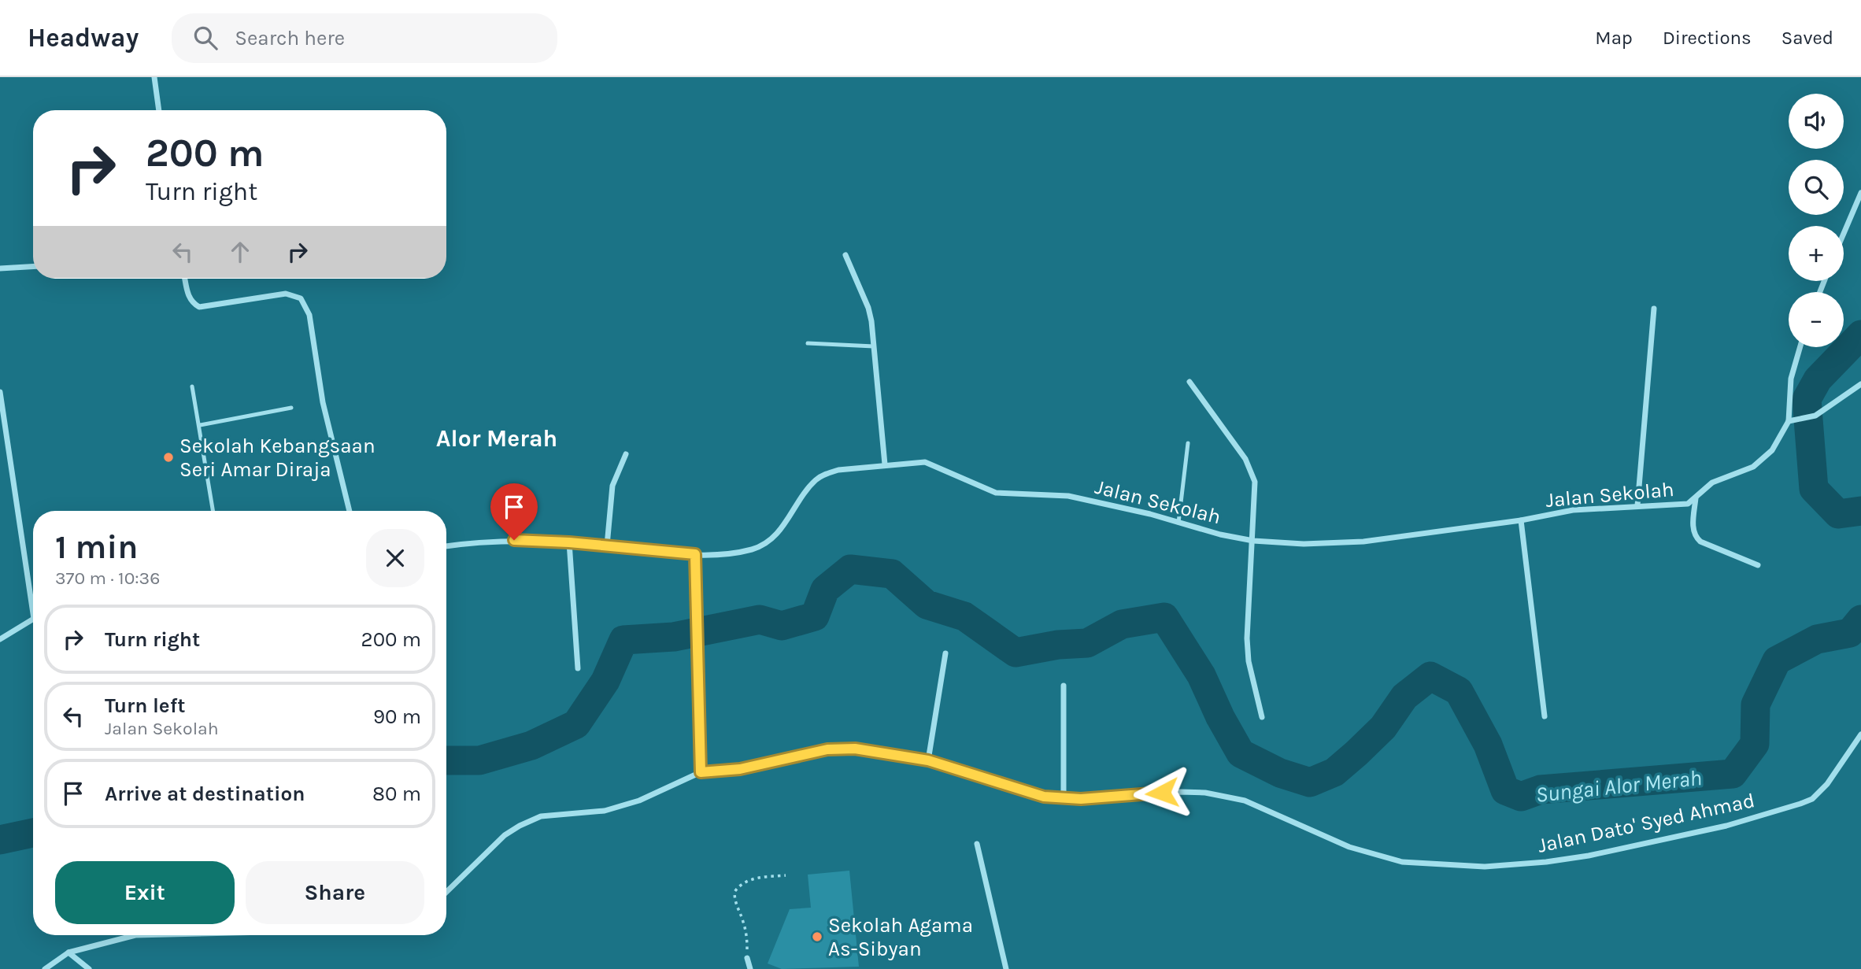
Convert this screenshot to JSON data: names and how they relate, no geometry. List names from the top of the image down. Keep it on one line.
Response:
{"streets":{"street":["Jalan Sekolah","Jalan Dato' Syed Ahmad"]},"districts":["Alor Merah"],"water":["Sungai Alor Merah"],"places":["Sekolah Kebangsaan Seri Amar Diraja","Sekolah Agama As-Sibyan"],"page":{"header":"Headway","search":"Search here","nav":["Map","Directions","Saved"],"map_buttons":["+","−"],"turn":["200 m","Turn right"],"heading":["1 min","370 m · 10:36"],"list":[{"name":"Turn right","value":"200 m"},{"name":"Turn left","note":"Jalan Sekolah","value":"90 m"},{"name":"Arrive at destination","value":"80 m"}],"buttons":["Exit","Share"]}}
